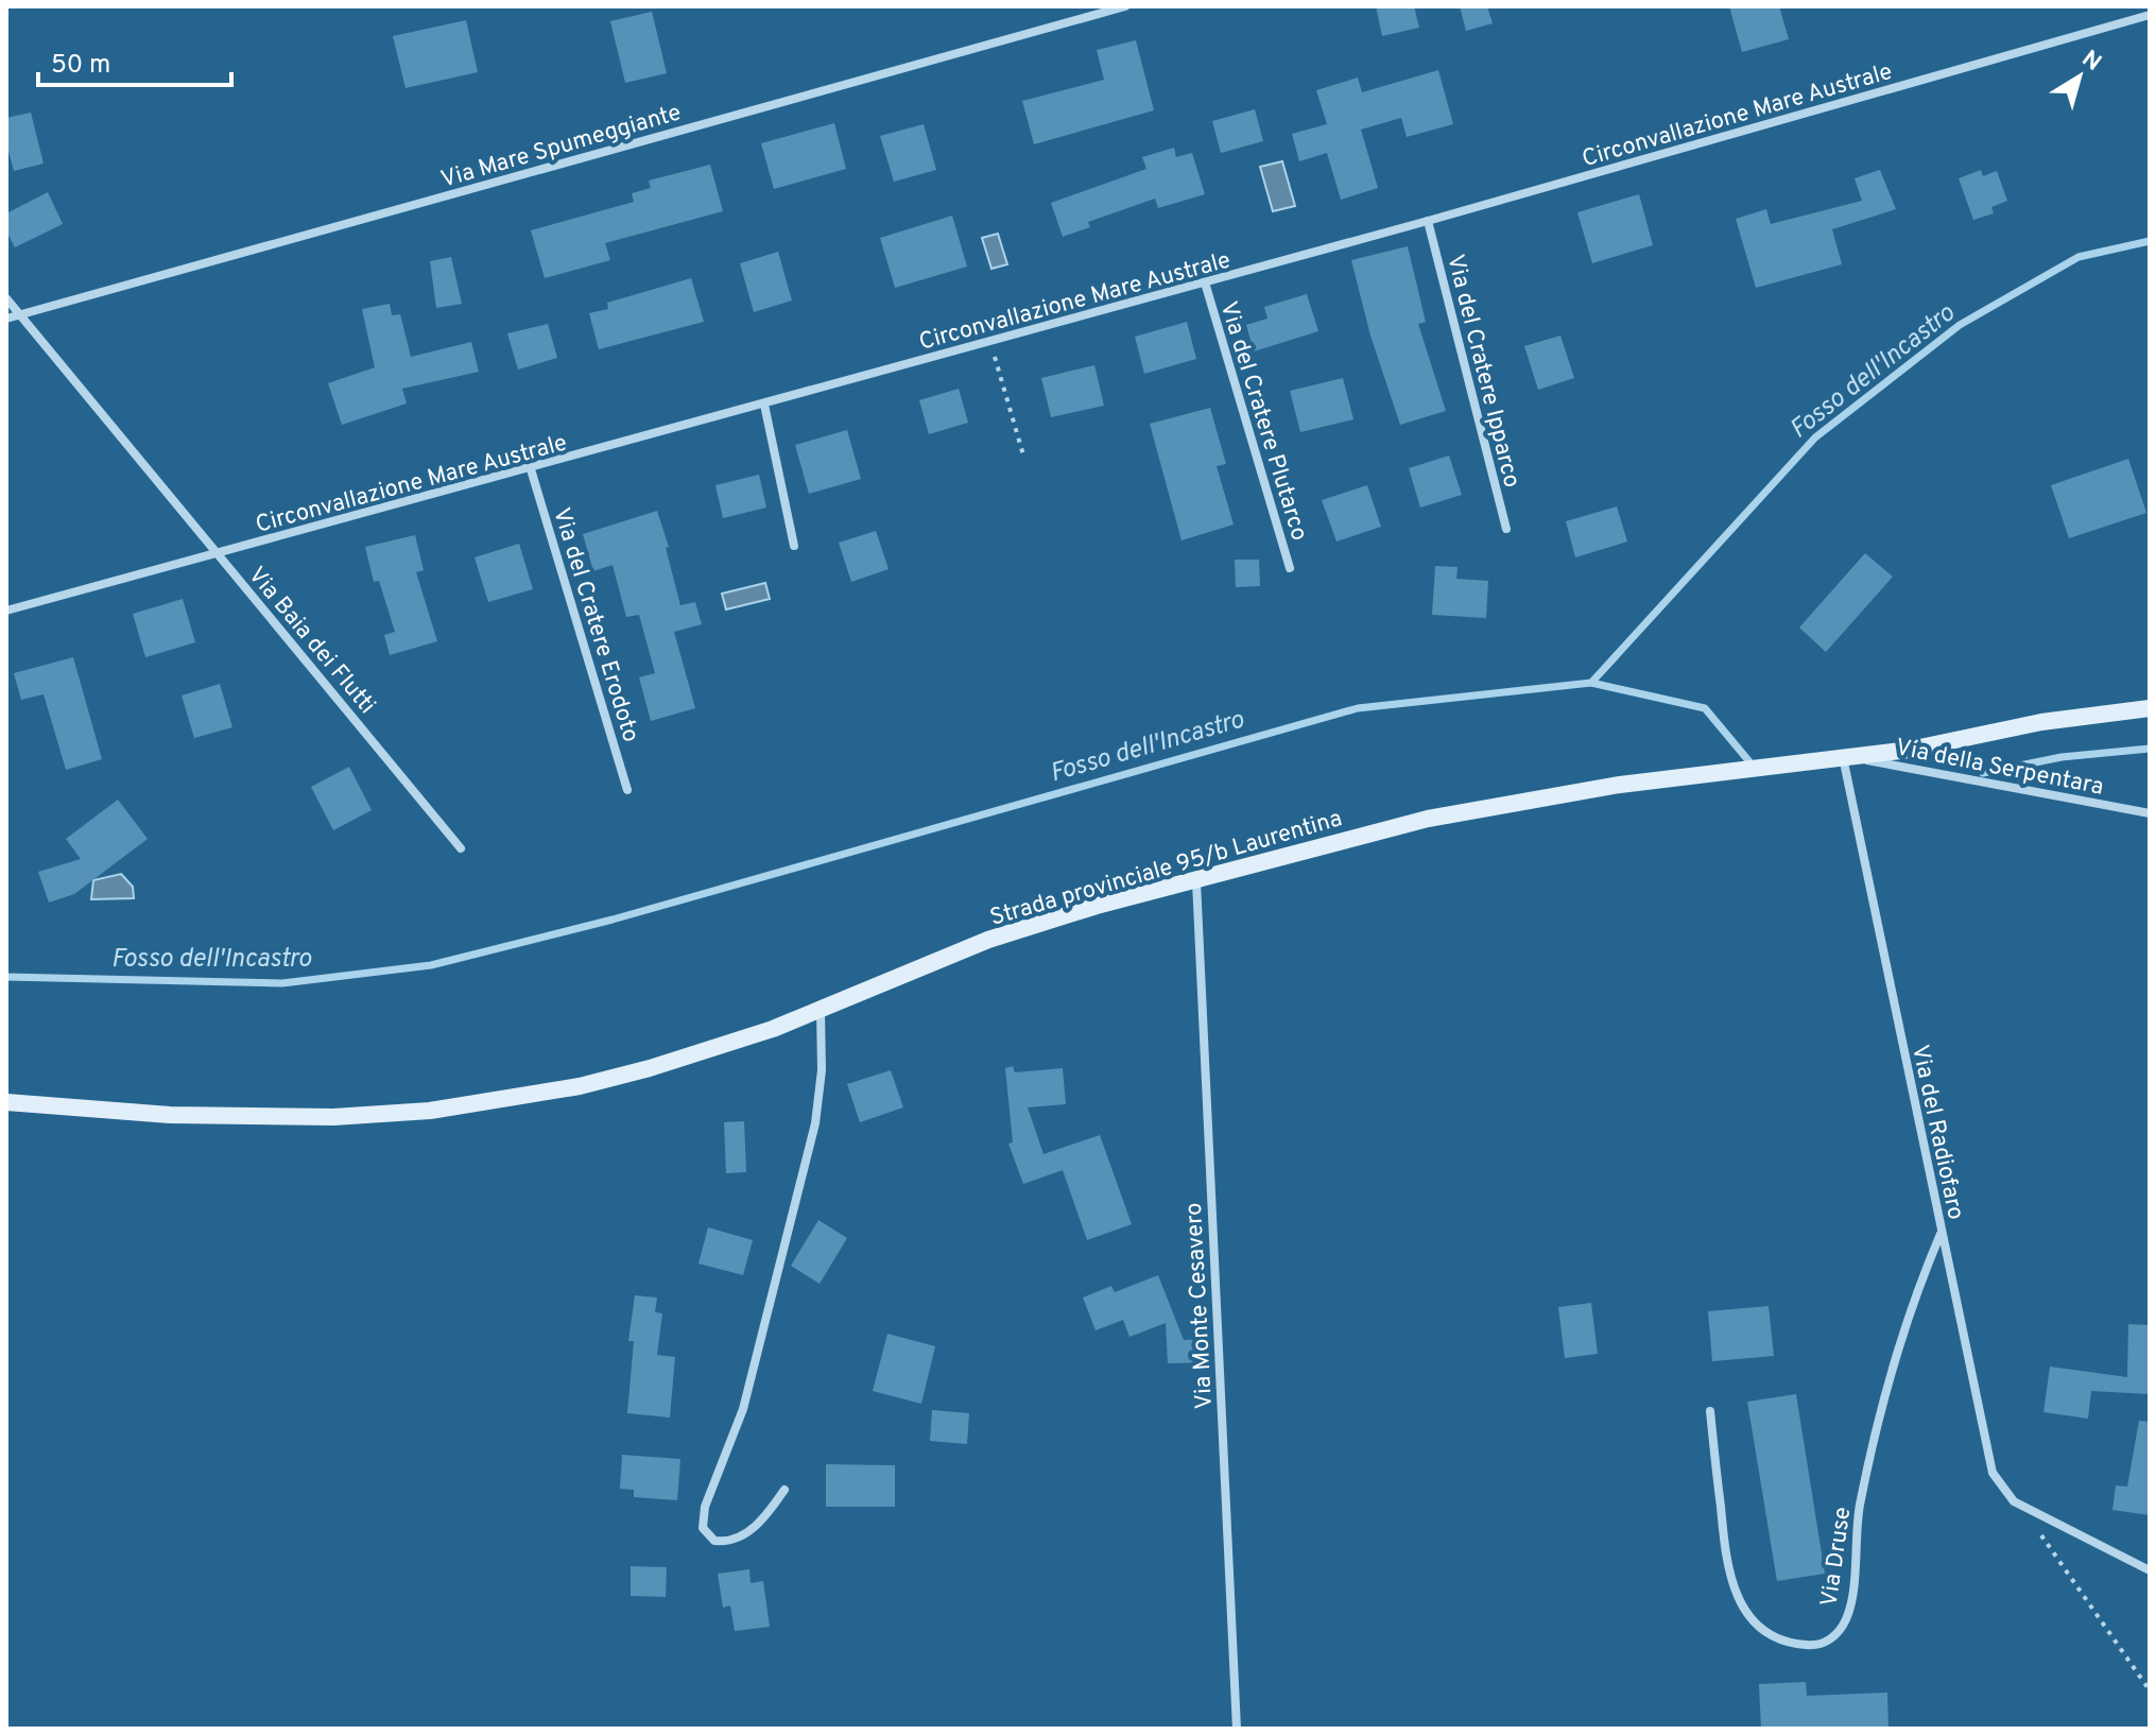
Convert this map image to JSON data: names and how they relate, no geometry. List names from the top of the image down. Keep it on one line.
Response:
{"streets":{"main road":["Strada provinciale 95/b Laurentina"],"street":["Circonvallazione Mare Australe","Via Mare Spumeggiante","Via del Cratere Ipparco","Via del Cratere Plutarco","Via del Cratere Erodoto","Via Baia dei Flutti","Via della Serpentara","Via del Radiofaro","Via Monte Cesavero","Via Druse"]},"crossings":[["Circonvallazione Mare Australe","Via del Cratere Ipparco"],["Circonvallazione Mare Australe","Via del Cratere Plutarco"],["Circonvallazione Mare Australe","Via del Cratere Erodoto"],["Circonvallazione Mare Australe","Via Baia dei Flutti"],["Via Mare Spumeggiante","Via Baia dei Flutti"],["Via della Serpentara","Strada provinciale 95/b Laurentina"],["Via della Serpentara","Via del Radiofaro"],["Strada provinciale 95/b Laurentina","Via del Radiofaro"],["Strada provinciale 95/b Laurentina","Via Monte Cesavero"],["Via del Radiofaro","Via Druse"]],"water":["Fosso dell'Incastro"],"scale_bar":"50 m","north":"top right"}
